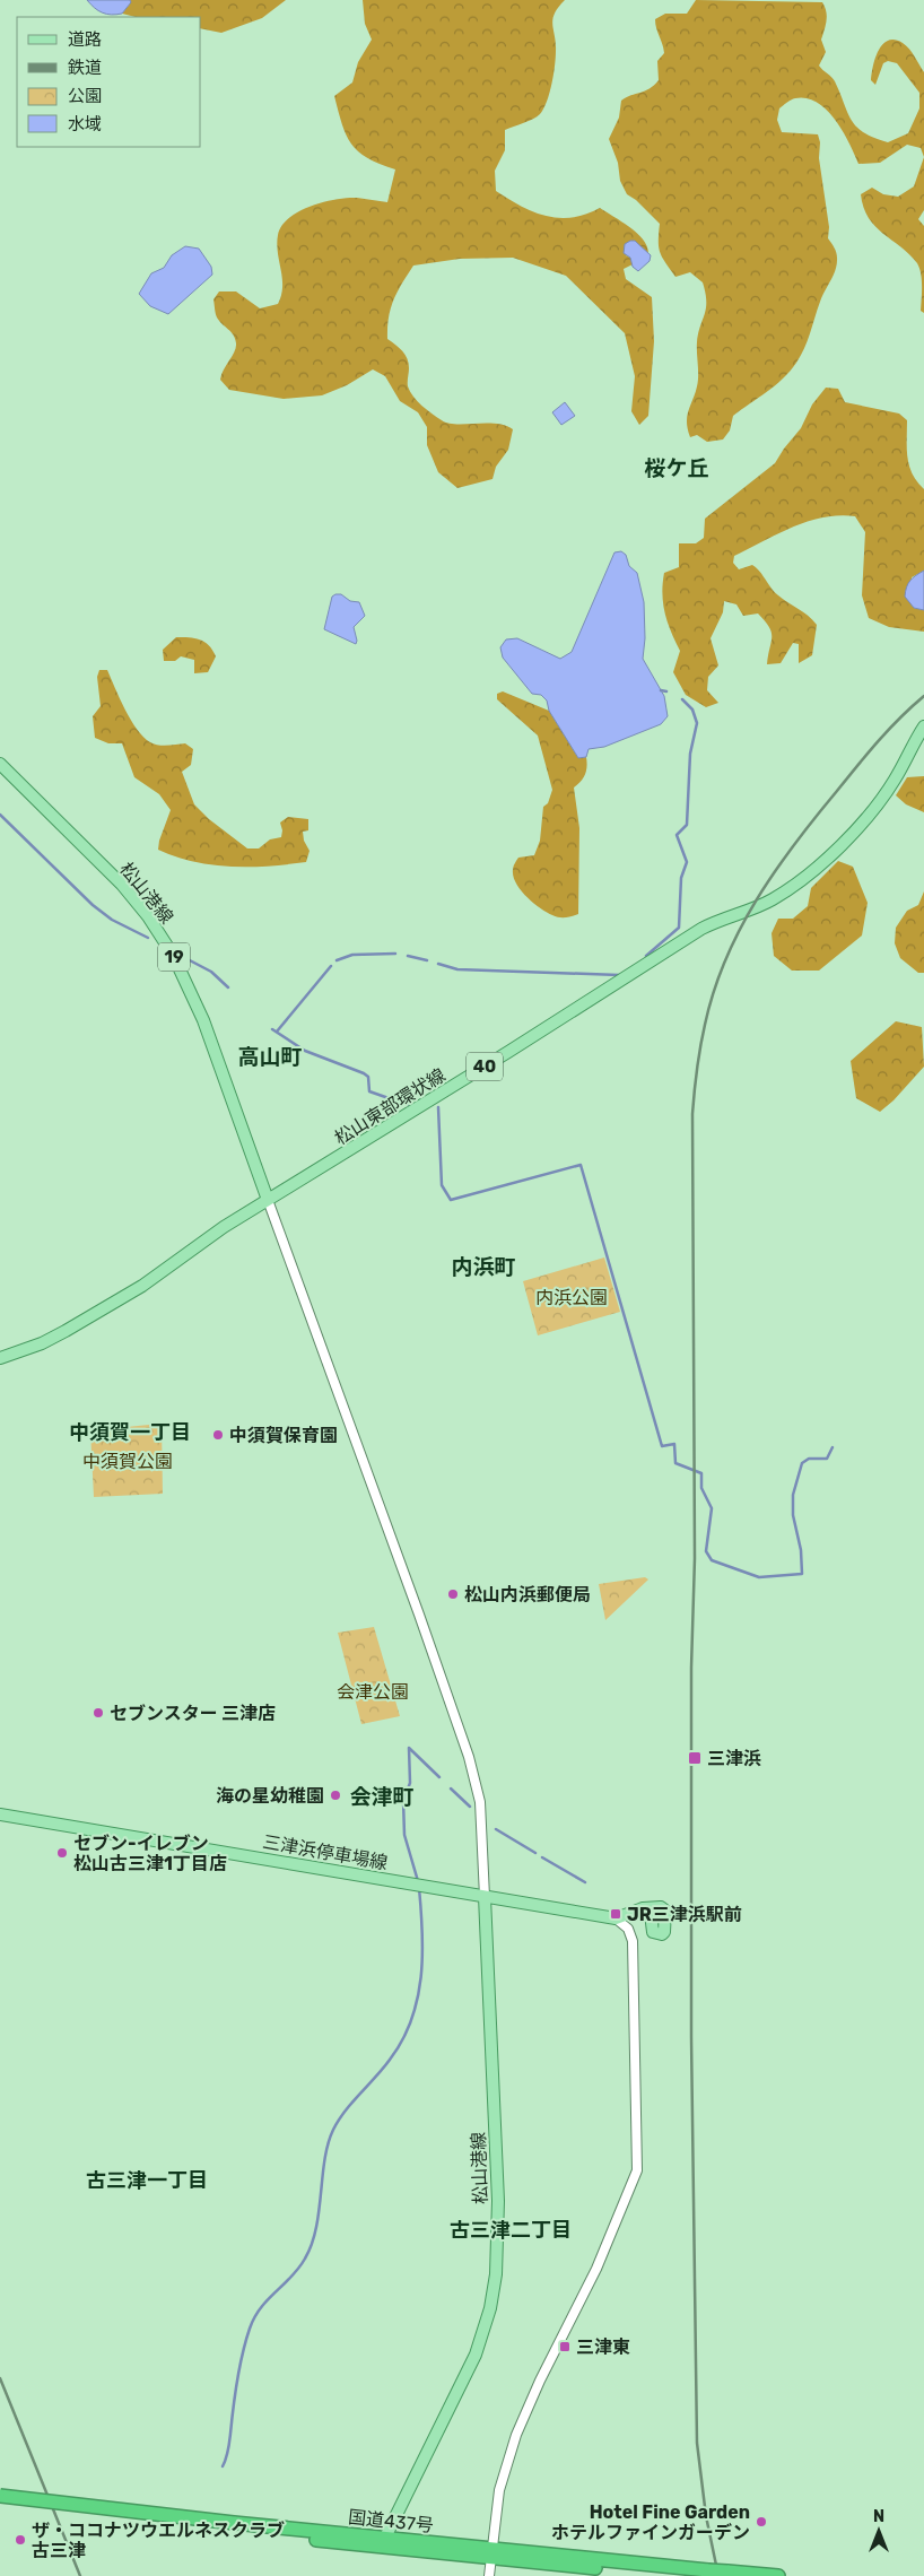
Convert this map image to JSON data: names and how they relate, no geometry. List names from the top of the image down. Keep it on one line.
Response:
{"streets":{"highway":["国道437号"],"main road":["松山港線","19","40","松山東部環状線","三津浜停車場線"]},"crossings":[["松山港線","松山東部環状線"],["松山港線","三津浜停車場線"],["松山港線","国道437号"]],"districts":["桜ケ丘","高山町","内浜町","中須賀一丁目","会津町","古三津一丁目","古三津二丁目"],"parks":["内浜公園","中須賀公園","会津公園"],"places":{"other":["中須賀保育園","松山内浜郵便局","セブンスター 三津店","海の星幼稚園","セブン-イレブン 松山古三津1丁目店","Hotel Fine Garden ホテルファインガーデン","ザ・ココナツウエルネスクラブ 古三津"],"transit":["三津浜","JR三津浜駅前","三津東"]},"legend":["道路","鉄道","公園","水域"],"north":"top"}
